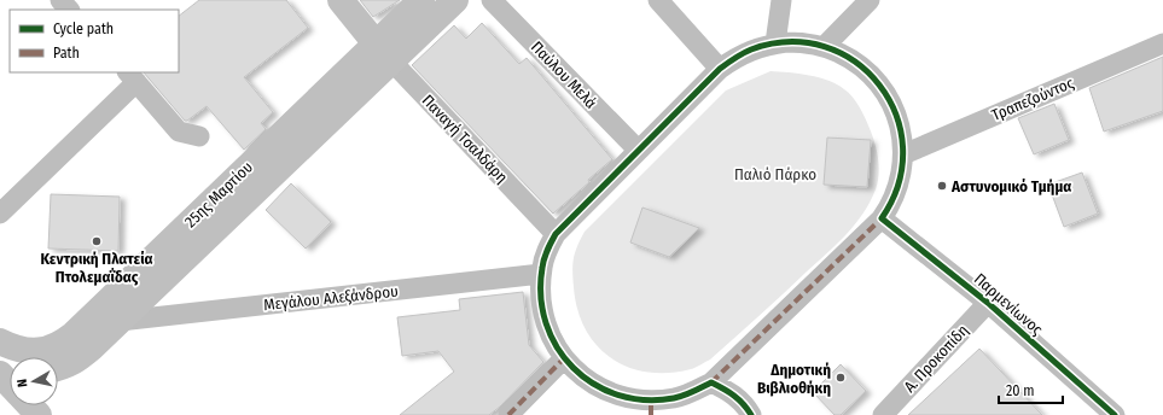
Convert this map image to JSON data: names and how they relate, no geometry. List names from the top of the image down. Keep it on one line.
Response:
{"streets":{"main road":["25ης Μαρτίου"],"street":["Παύλου Μελά","Τραπεζούντος","Παναγή Τσαλδάρη","Μεγάλου Αλεξάνδρου","Παρμενίωνος","Α. Προκοπίδη"]},"crossings":[["Παναγή Τσαλδάρη","25ης Μαρτίου"],["25ης Μαρτίου","Μεγάλου Αλεξάνδρου"],["Παρμενίωνος","Α. Προκοπίδη"]],"parks":["Παλιό Πάρκο"],"places":["Αστυνομικό Τμήμα","Κεντρική Πλατεία Πτολεμαΐδας","Δημοτική Βιβλιοθήκη"],"legend":["Cycle path","Path"],"scale_bar":"20 m","north":"left"}
